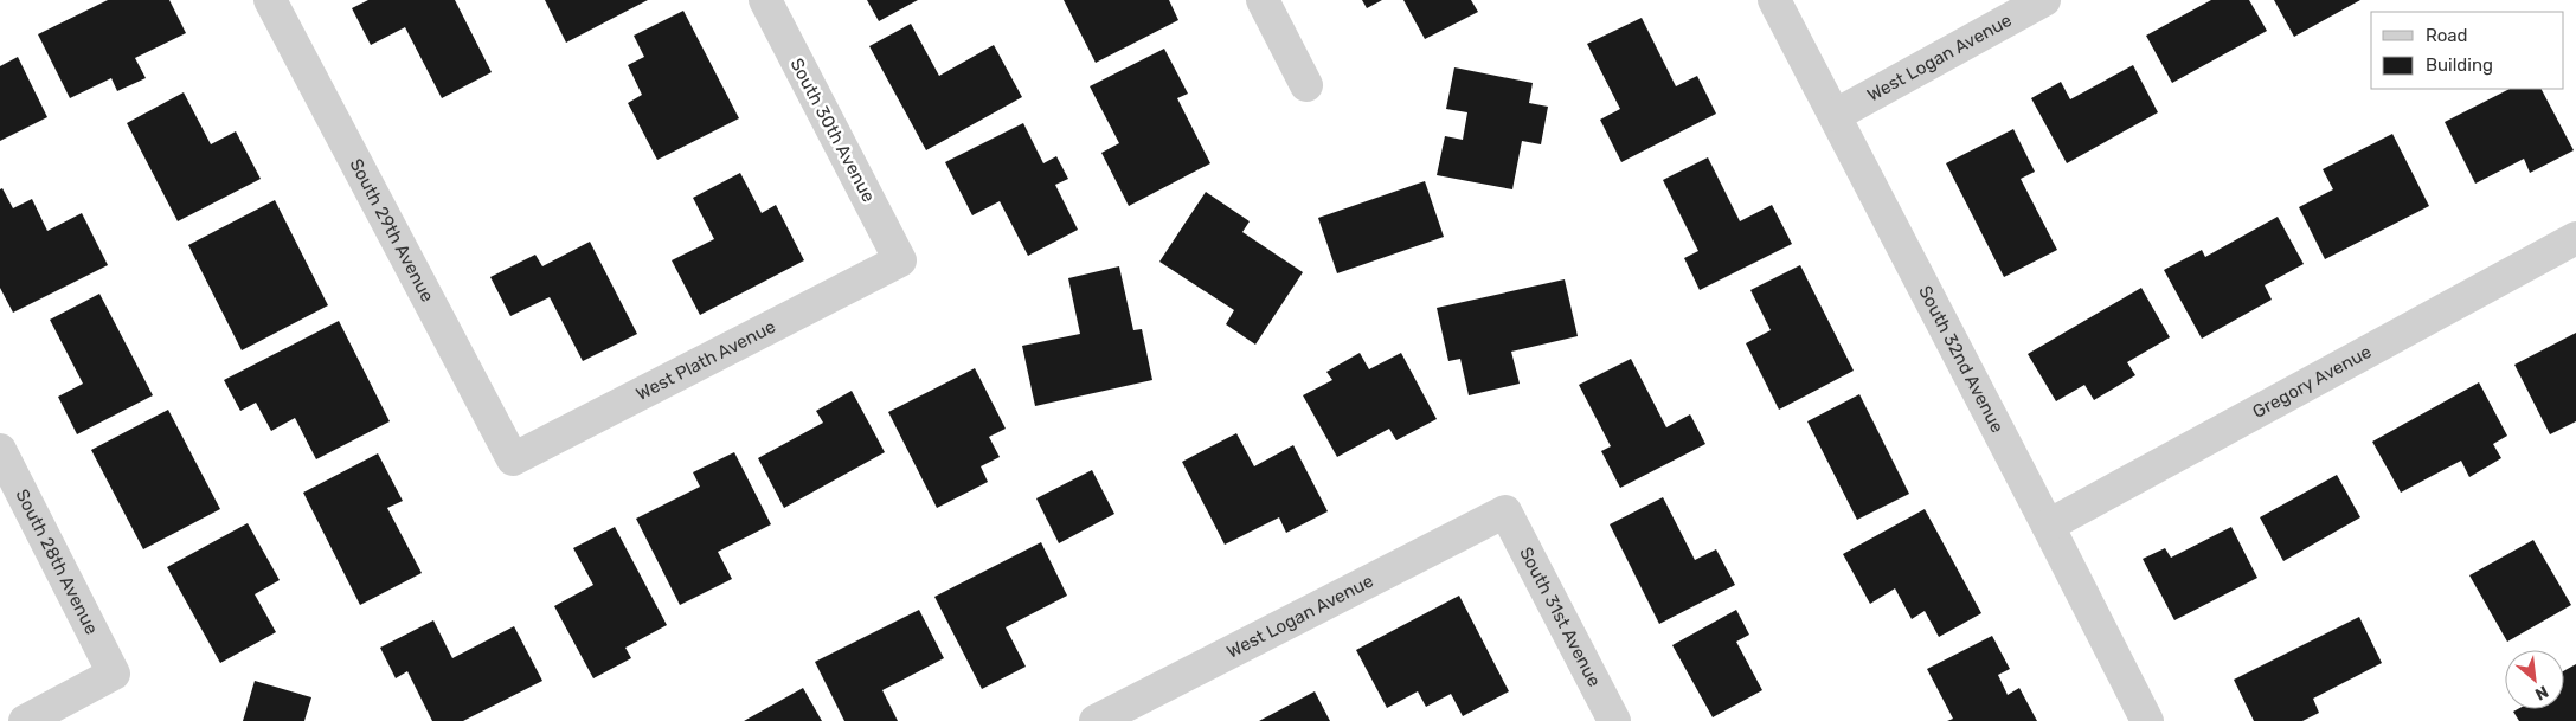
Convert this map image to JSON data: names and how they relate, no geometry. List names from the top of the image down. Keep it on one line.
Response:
{"streets":{"street":["West Logan Avenue","South 30th Avenue","South 29th Avenue","West Plath Avenue","South 32nd Avenue","Gregory Avenue","South 28th Avenue","South 31st Avenue"]},"crossings":[["West Logan Avenue","South 32nd Avenue"],["West Logan Avenue","South 31st Avenue"],["South 30th Avenue","West Plath Avenue"],["South 29th Avenue","West Plath Avenue"],["South 32nd Avenue","Gregory Avenue"]],"legend":["Road","Building"],"north":"bottom right"}
